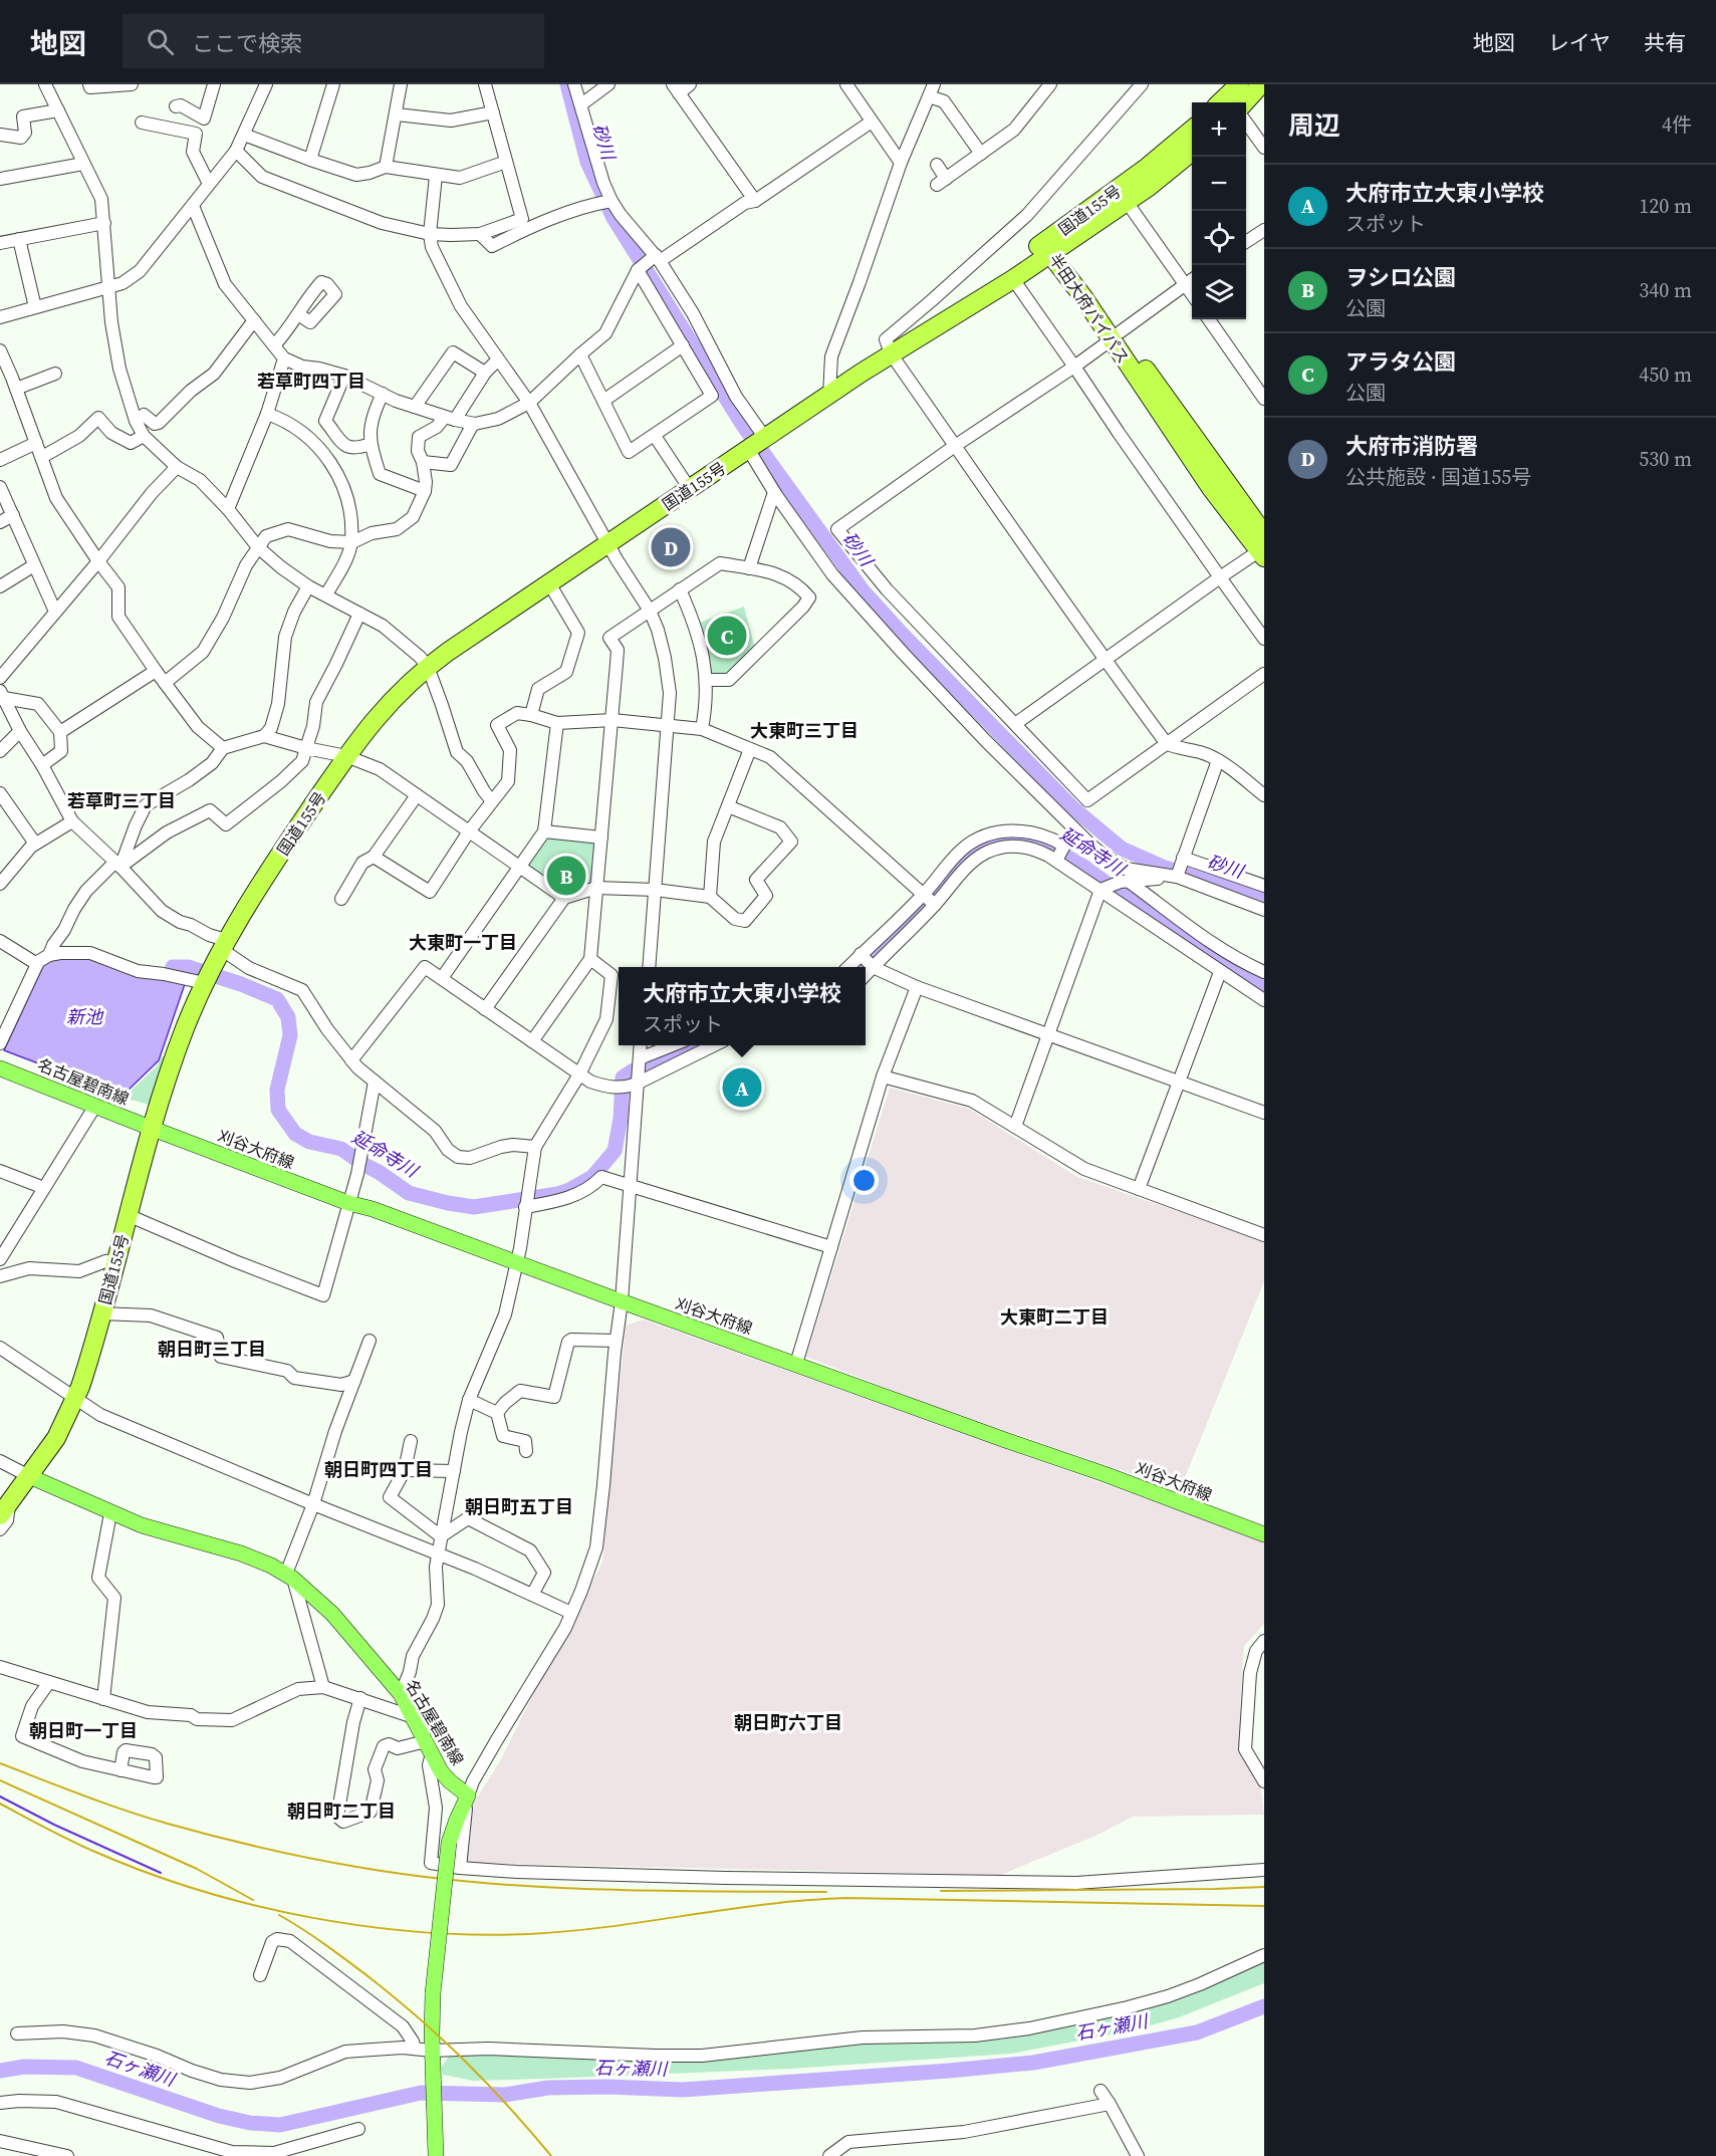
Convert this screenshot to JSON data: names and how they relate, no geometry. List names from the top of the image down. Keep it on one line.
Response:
{"streets":{"highway":["国道155号","半田大府パイパス"],"main road":["名古屋碧南線","刈谷大府線"]},"crossings":[["国道155号","半田大府パイパス"],["国道155号","名古屋碧南線"],["国道155号","刈谷大府線"],["名古屋碧南線","刈谷大府線"]],"districts":["若草町四丁目","大東町三丁目","若草町三丁目","大東町一丁目","大東町二丁目","朝日町三丁目","朝日町四丁目","朝日町五丁目","朝日町六丁目","朝日町一丁目","朝日町二丁目"],"water":["砂川","延命寺川","新池","石ヶ瀬川"],"page":{"header":"地図","search":"ここで検索","nav":["地図","レイヤ","共有"],"heading":["周辺","4件"],"map_buttons":["+","−"],"list":[{"mark":"A","name":"大府市立大東小学校","note":"スポット","value":"120 m"},{"mark":"B","name":"ヲシロ公園","note":"公園","value":"340 m"},{"mark":"C","name":"アラタ公園","note":"公園","value":"450 m"},{"mark":"D","name":"大府市消防署","note":"公共施設 · 国道155号","value":"530 m"}],"pins":["D","C","B","A"],"popup":["大府市立大東小学校","スポット"]}}
